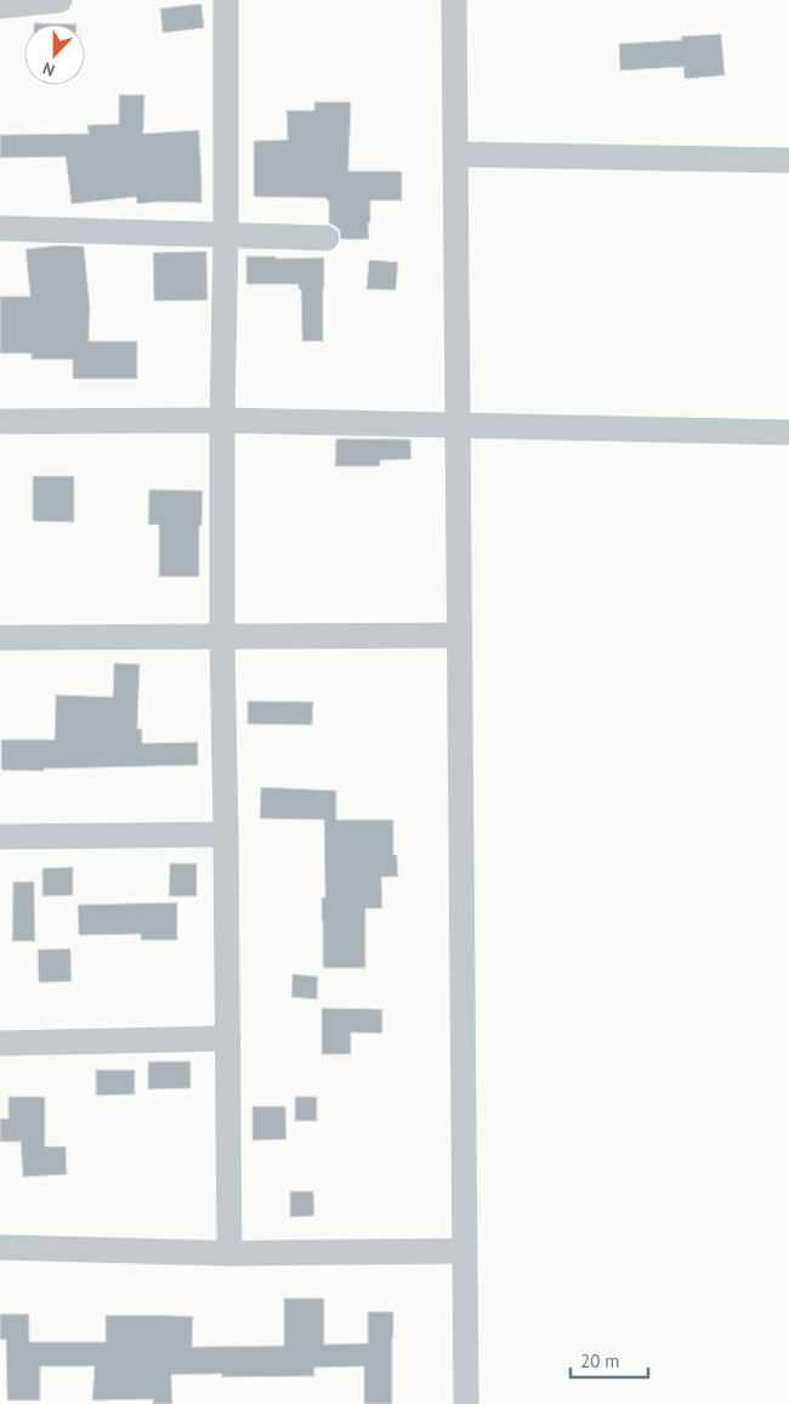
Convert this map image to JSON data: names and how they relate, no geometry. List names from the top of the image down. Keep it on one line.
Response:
{"scale_bar":"20 m","north":"bottom"}
